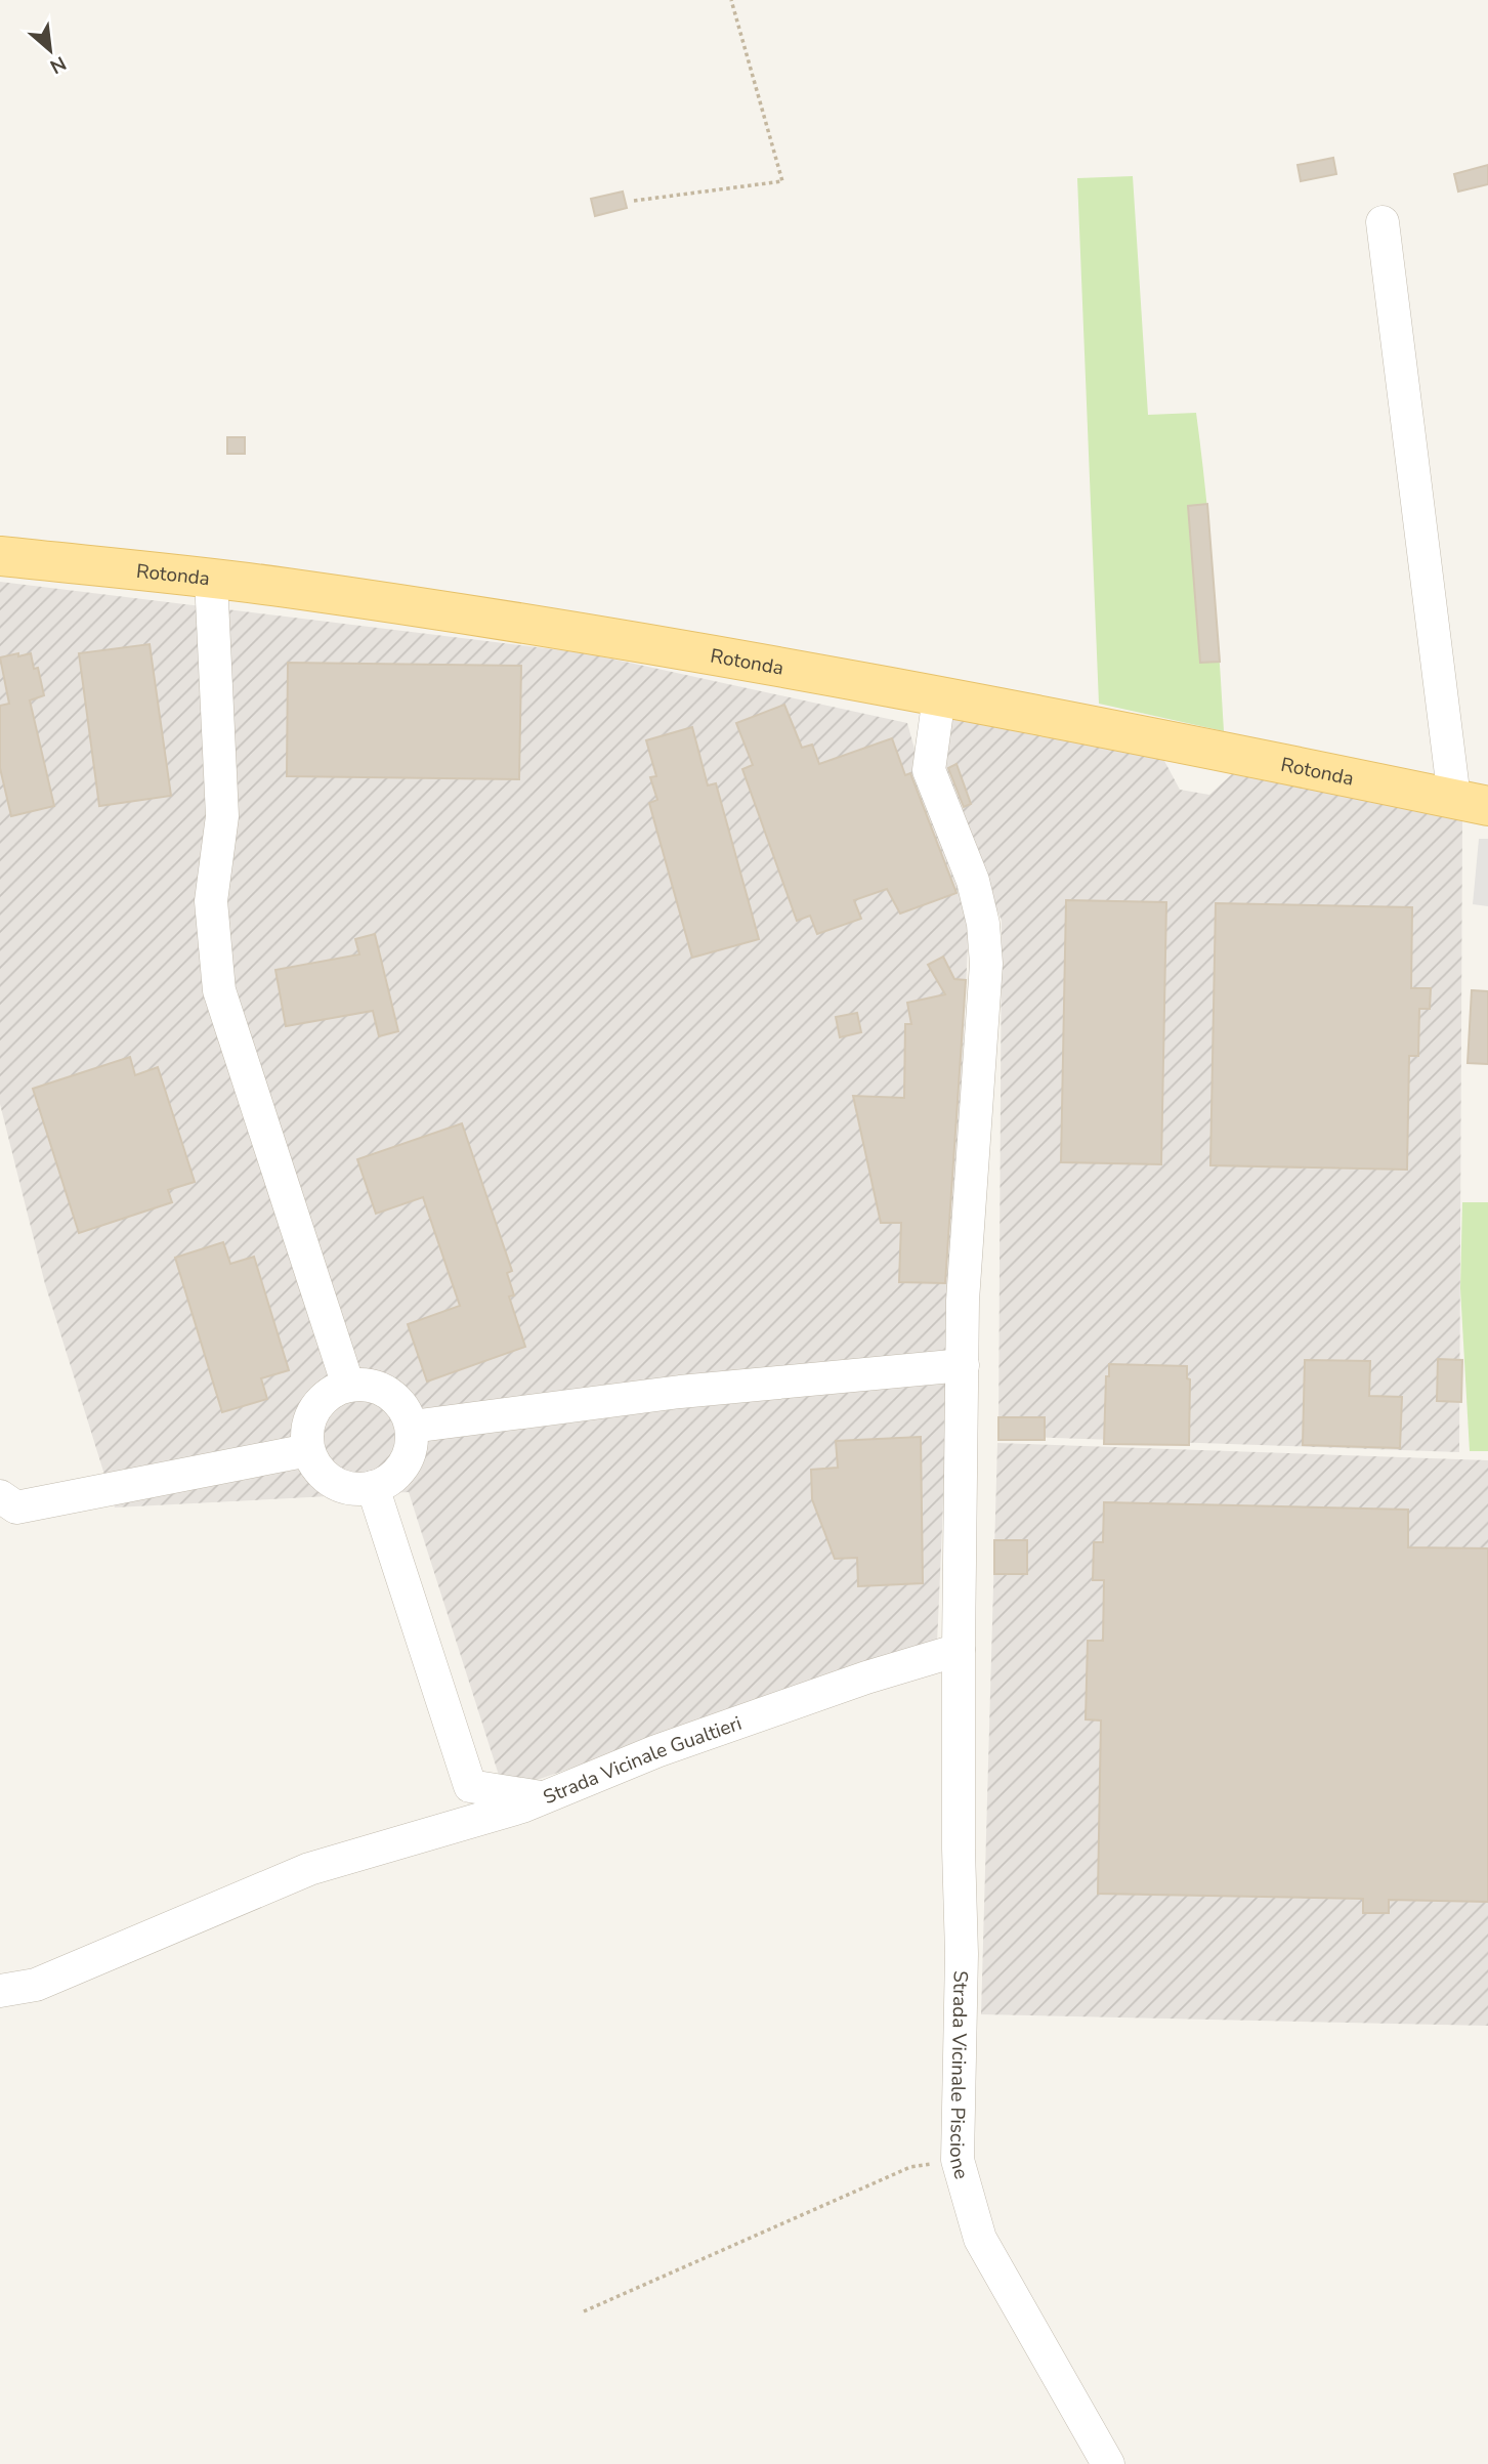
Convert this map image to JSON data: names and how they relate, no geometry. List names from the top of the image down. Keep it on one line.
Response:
{"streets":{"main road":["Rotonda"],"street":["Strada Vicinale Gualtieri","Strada Vicinale Piscione"]},"crossings":[["Strada Vicinale Gualtieri","Strada Vicinale Piscione"]],"north":"bottom right"}
